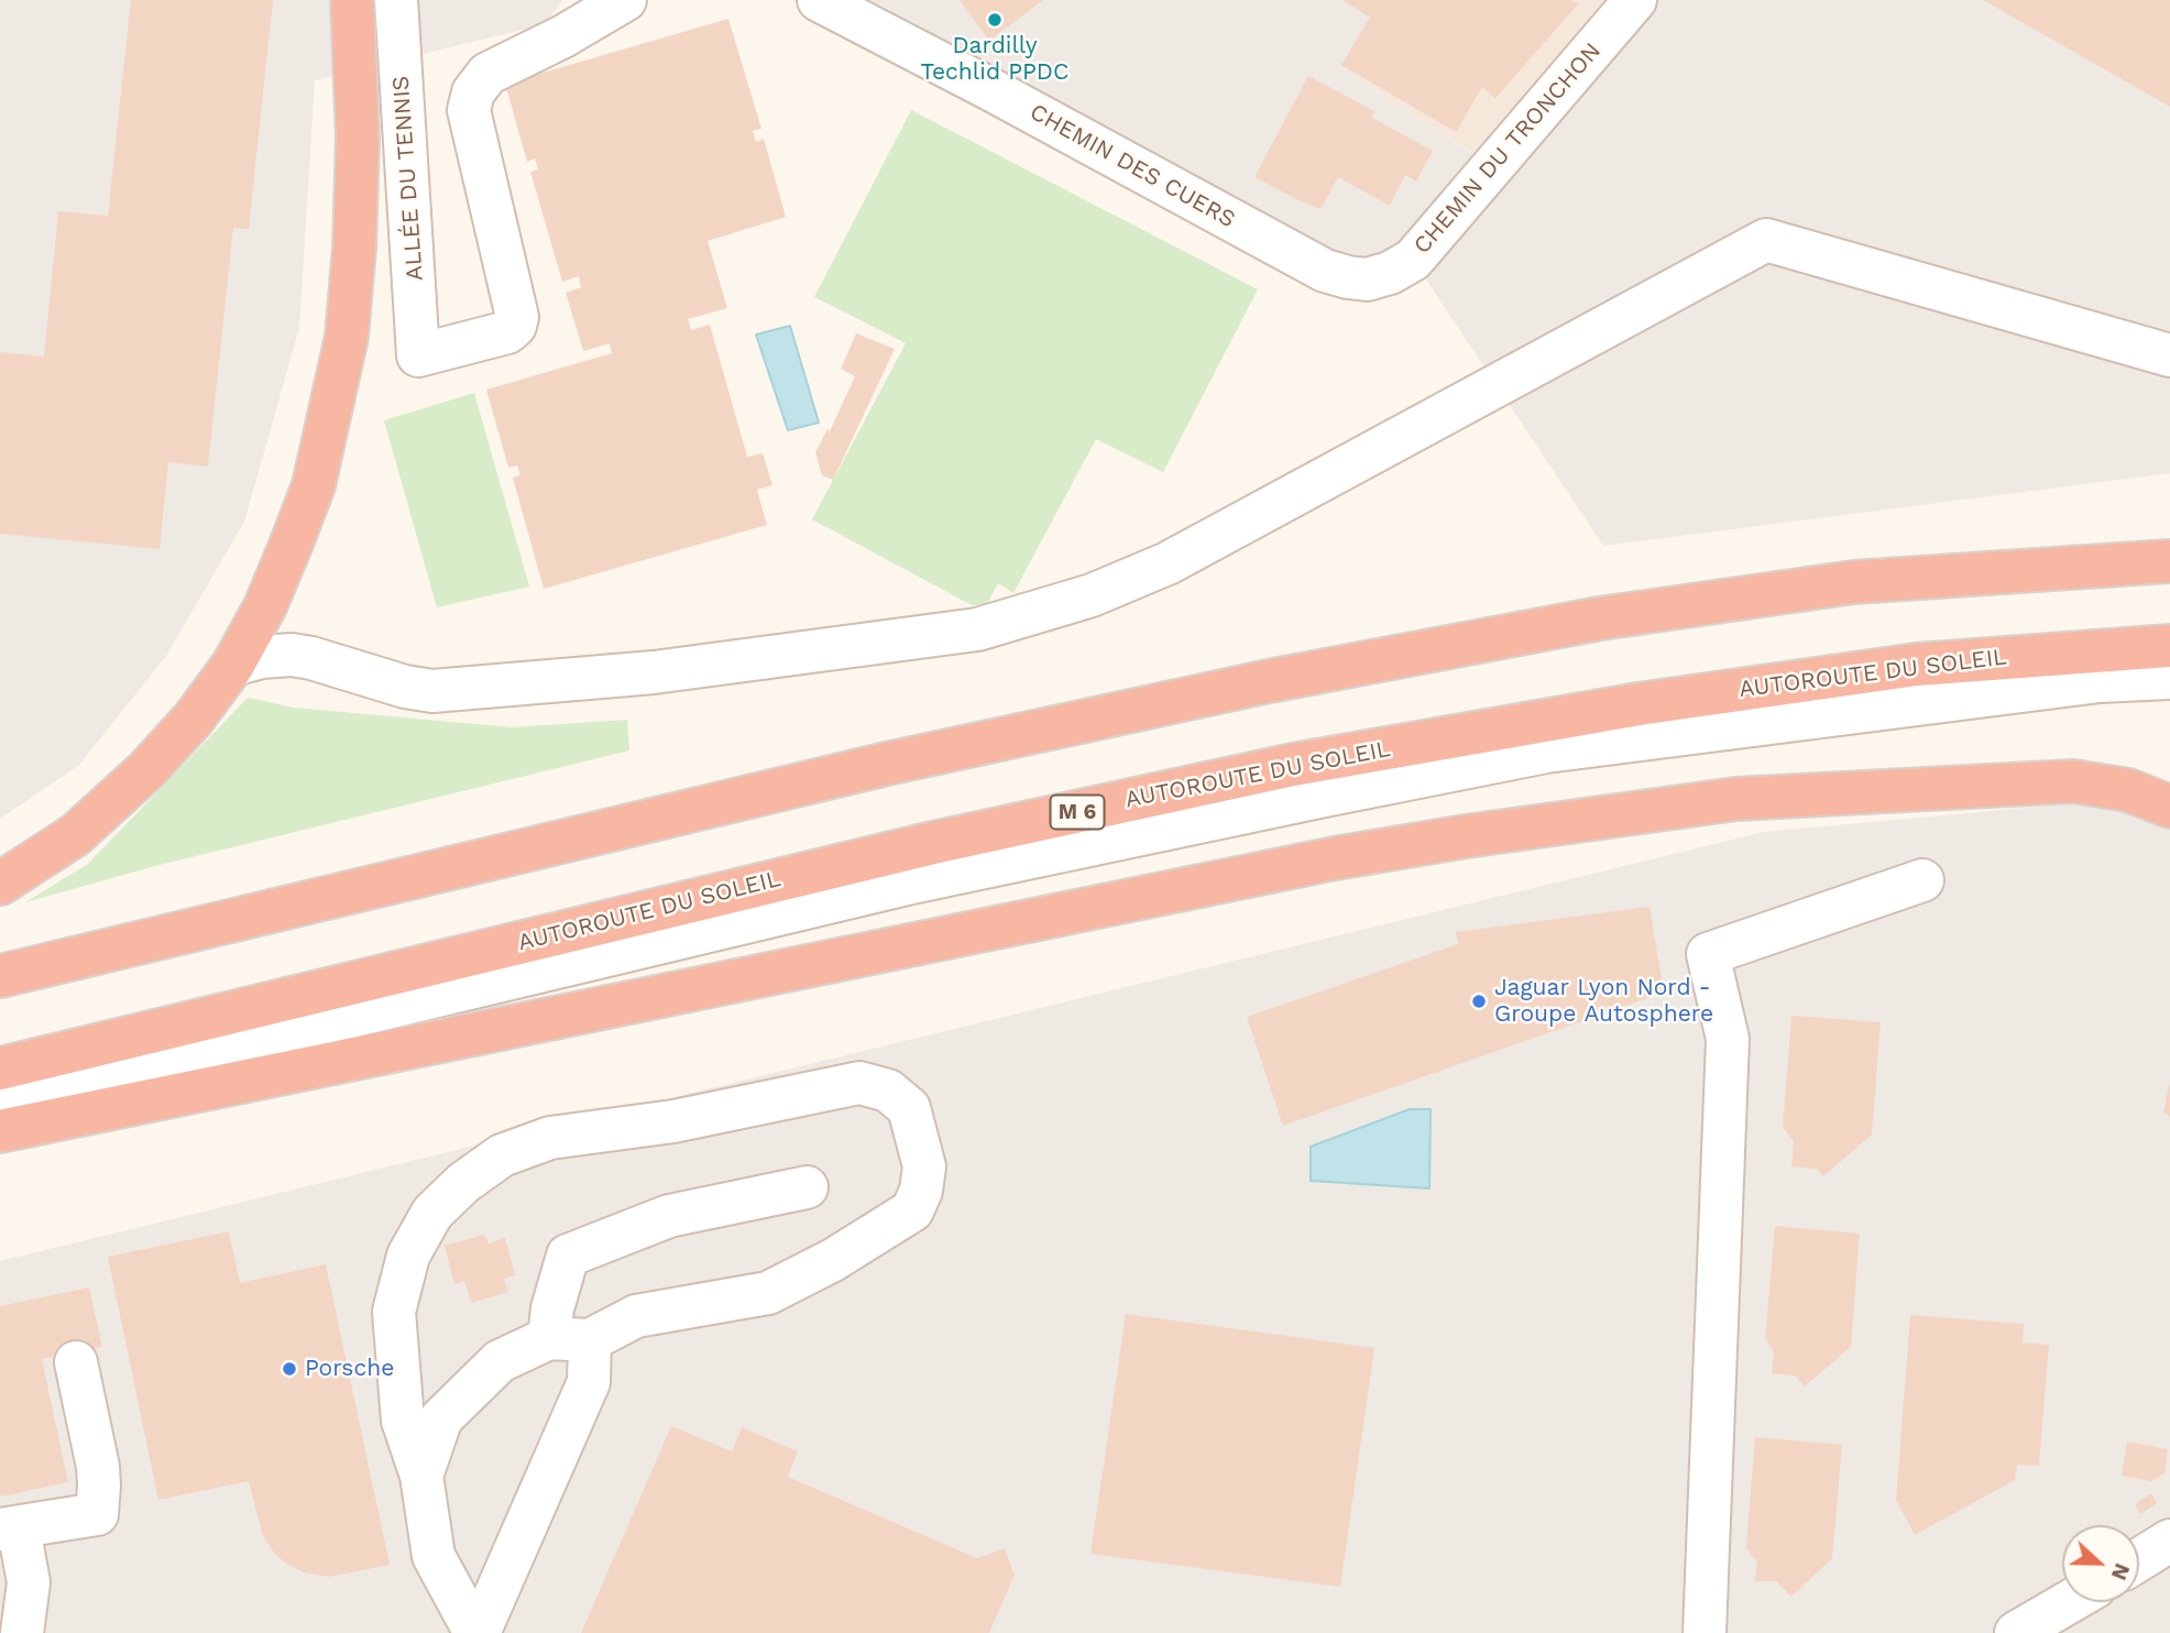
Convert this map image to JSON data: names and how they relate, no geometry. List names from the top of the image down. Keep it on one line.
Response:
{"streets":{"highway":["AUTOROUTE DU SOLEIL","M 6"],"street":["CHEMIN DU TRONCHON","CHEMIN DES CUERS","ALLÉE DU TENNIS"]},"crossings":[["CHEMIN DU TRONCHON","CHEMIN DES CUERS"]],"places":["Dardilly Techlid PPDC","Jaguar Lyon Nord - Groupe Autosphere","Porsche"],"north":"right"}
